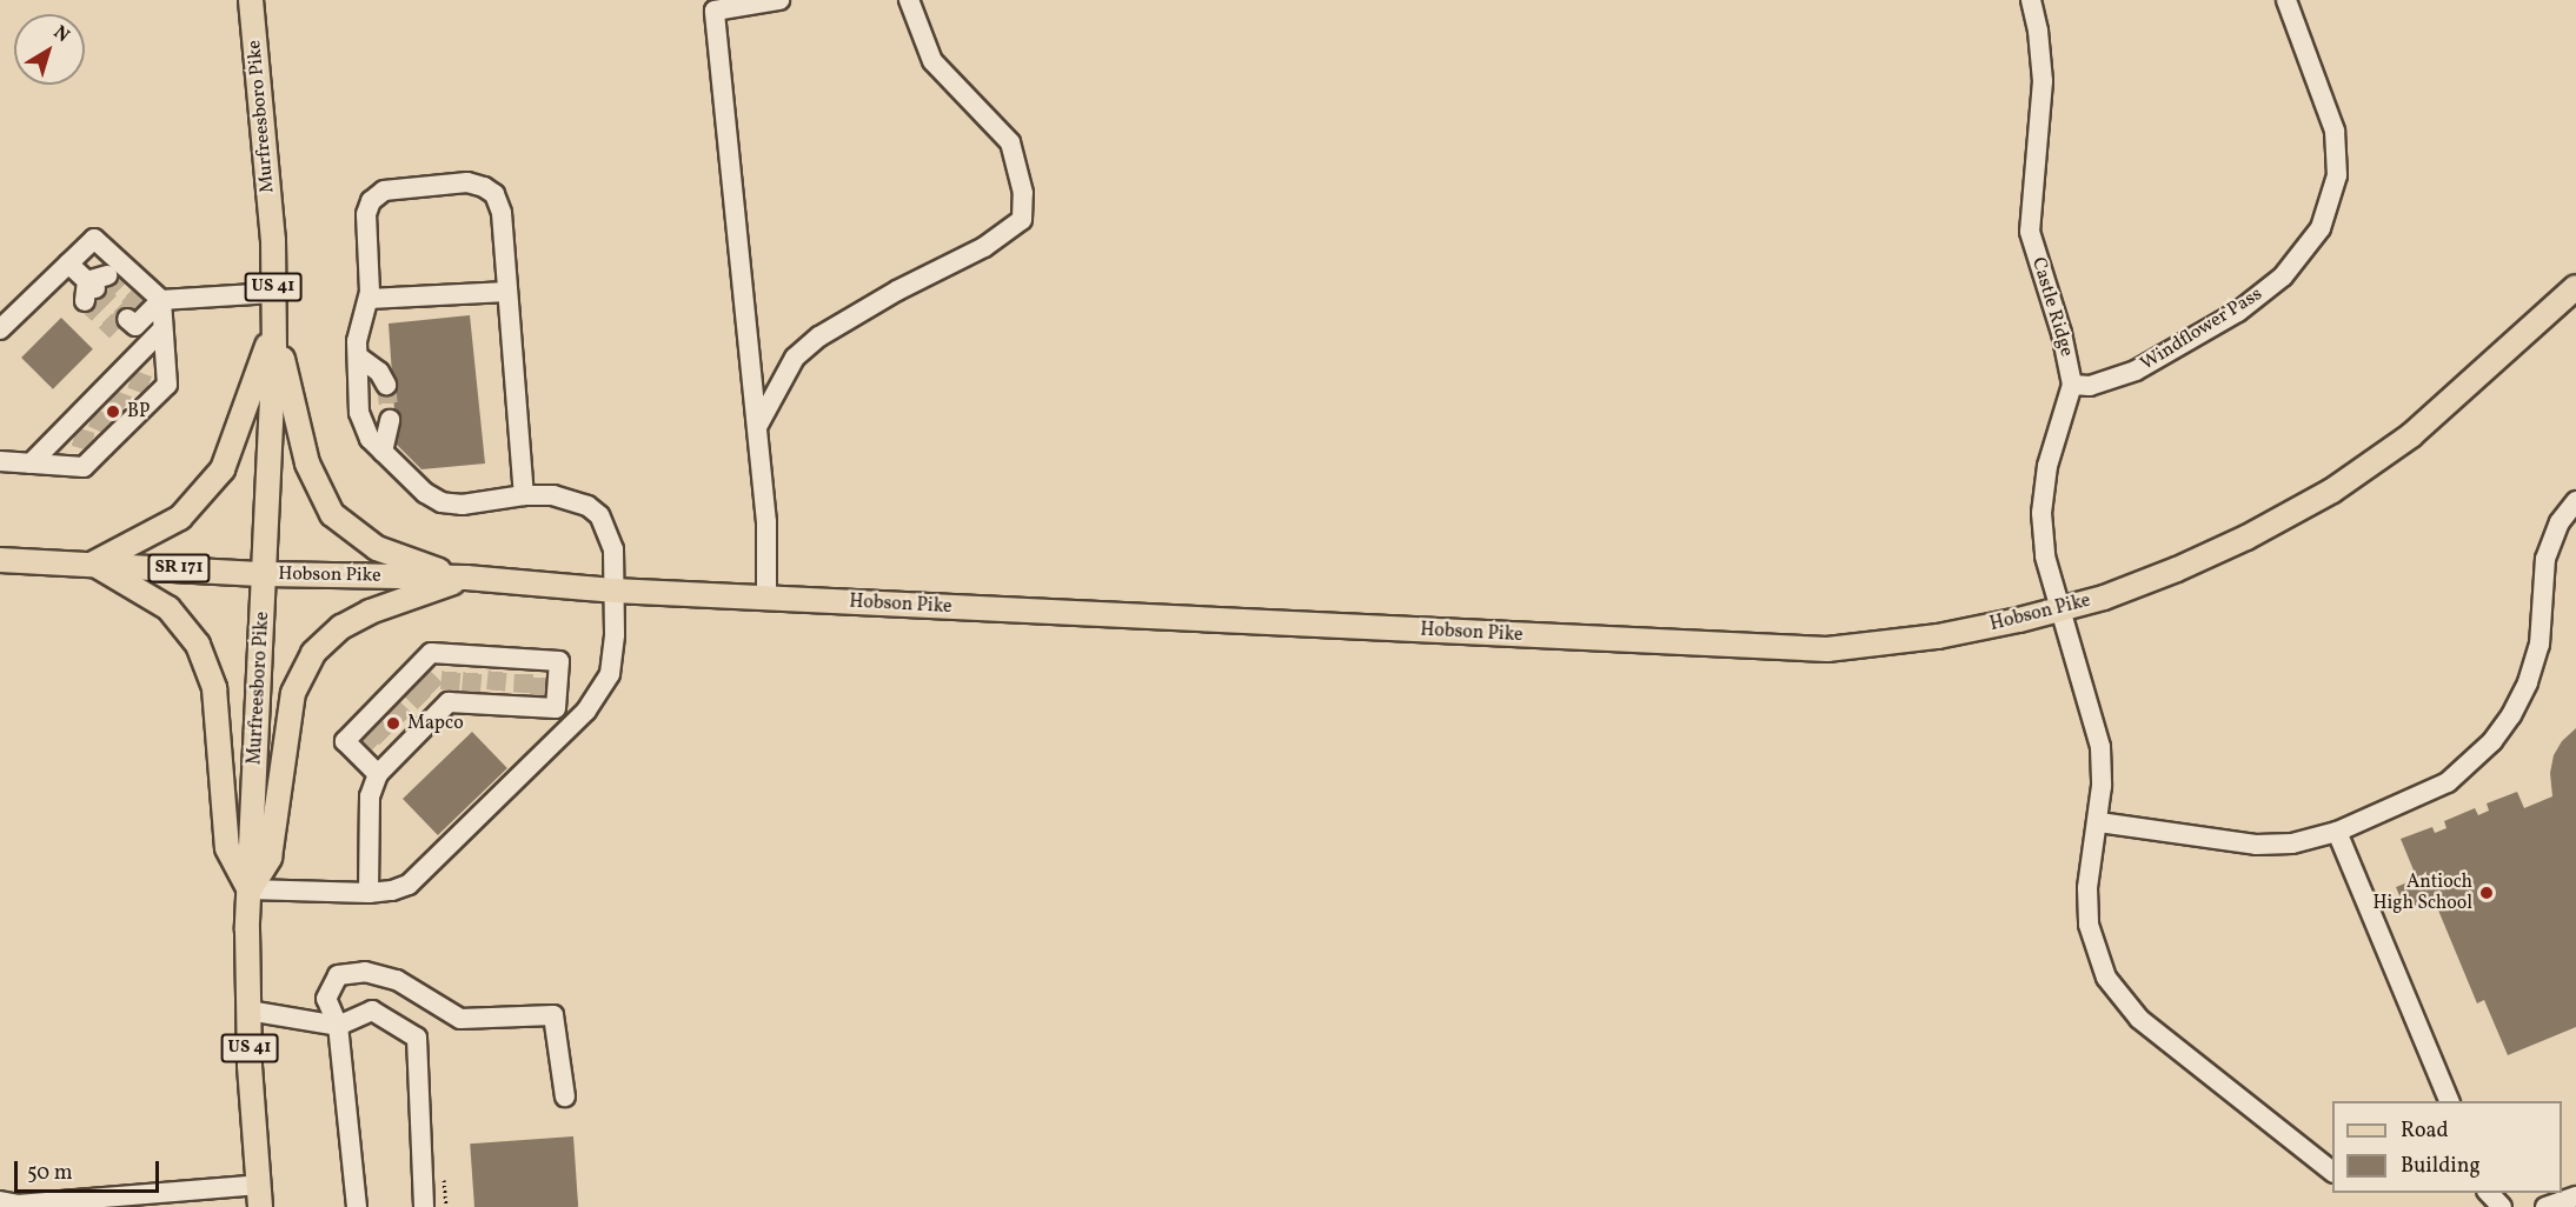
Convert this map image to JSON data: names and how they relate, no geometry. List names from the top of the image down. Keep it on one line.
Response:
{"streets":{"main road":["Murfreesboro Pike","US 41","SR 171","Hobson Pike"],"street":["Castle Ridge","Windflower Pass"]},"crossings":[["Murfreesboro Pike","SR 171"],["Murfreesboro Pike","Hobson Pike"],["Castle Ridge","Windflower Pass"],["Castle Ridge","Hobson Pike"],["SR 171","Hobson Pike"]],"places":["BP","Mapco","Antioch High School"],"legend":["Road","Building"],"scale_bar":"50 m","north":"top right"}
